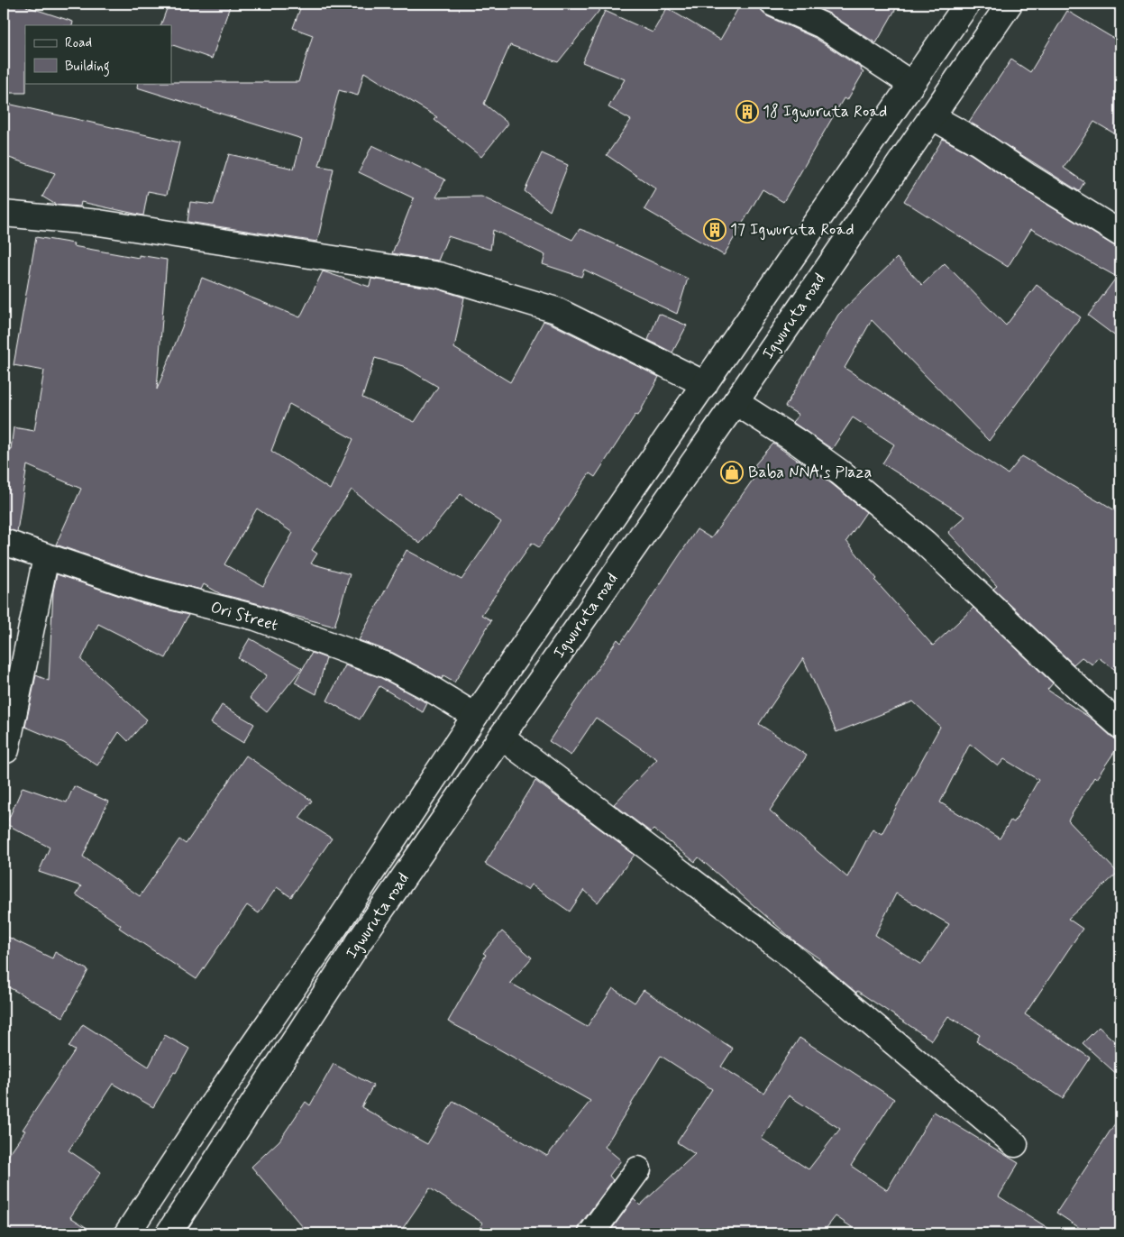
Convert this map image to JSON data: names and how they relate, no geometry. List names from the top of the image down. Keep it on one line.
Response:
{"streets":{"street":["Igwuruta road","Ori Street"]},"crossings":[["Igwuruta road","Ori Street"]],"places":{"building":["18 Igwuruta Road","17 Igwuruta Road"],"shop":["Baba NNA's Plaza"]},"legend":["Road","Building"]}
